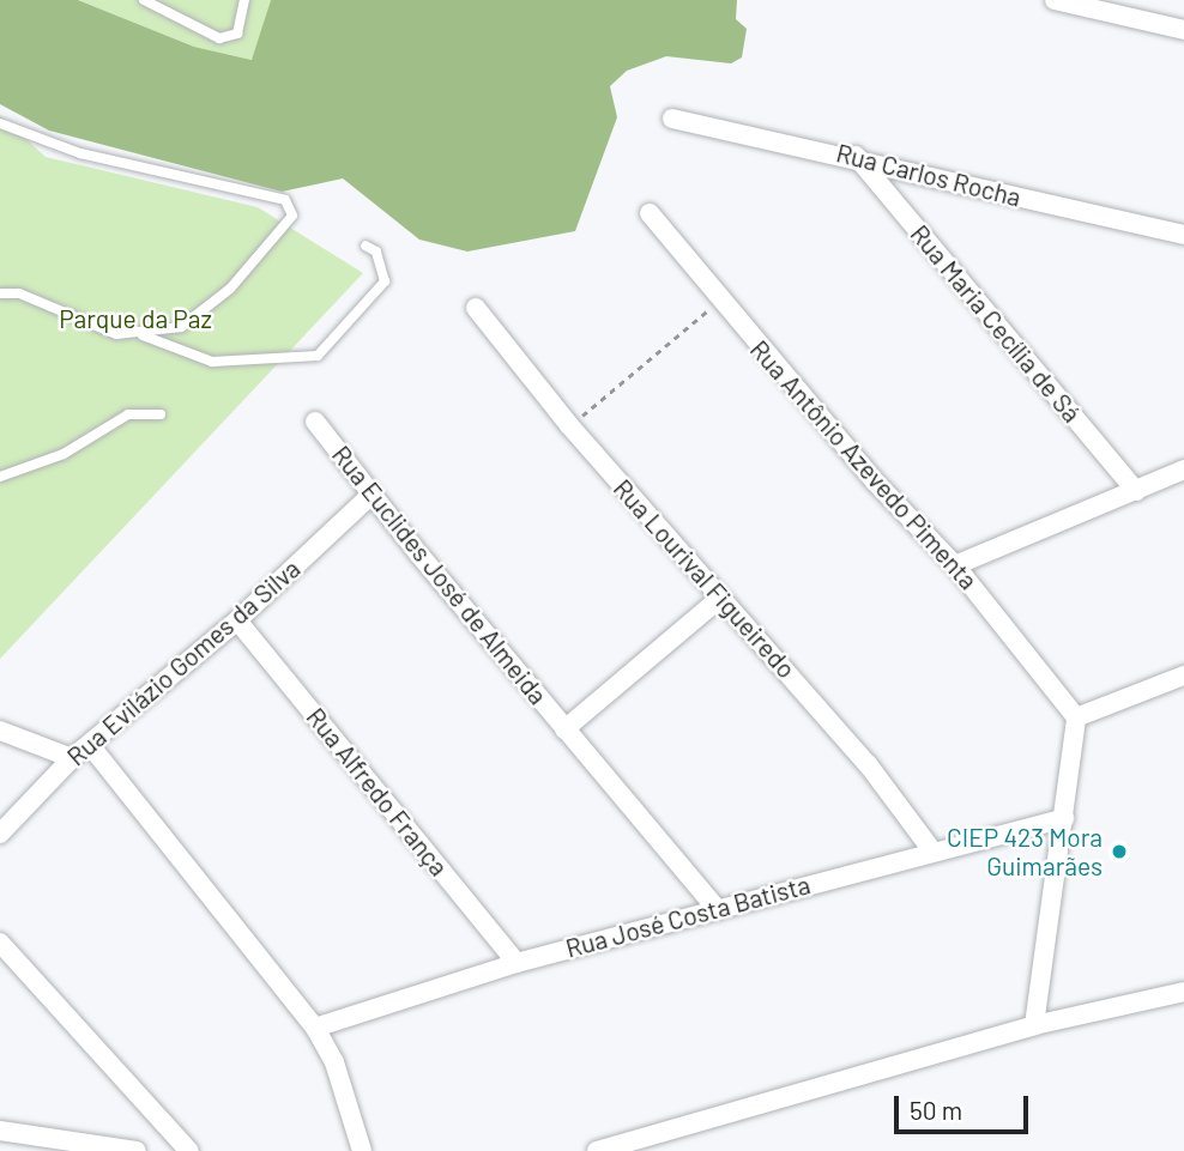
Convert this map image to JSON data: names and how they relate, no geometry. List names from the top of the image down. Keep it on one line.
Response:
{"streets":{"street":["Rua Carlos Rocha","Rua Maria Cecília de Sá","Rua Antônio Azevedo Pimenta","Rua Euclides José de Almeida","Rua Lourival Figueiredo","Rua Evilázio Gomes da Silva","Rua Alfredo França","Rua José Costa Batista"]},"crossings":[["Rua Carlos Rocha","Rua Maria Cecília de Sá"],["Rua Euclides José de Almeida","Rua Lourival Figueiredo"],["Rua Euclides José de Almeida","Rua Evilázio Gomes da Silva"],["Rua Euclides José de Almeida","Rua José Costa Batista"],["Rua Lourival Figueiredo","Rua José Costa Batista"],["Rua Evilázio Gomes da Silva","Rua Alfredo França"],["Rua Alfredo França","Rua José Costa Batista"]],"parks":["Parque da Paz"],"places":["CIEP 423 Mora Guimarães"],"scale_bar":"50 m"}
